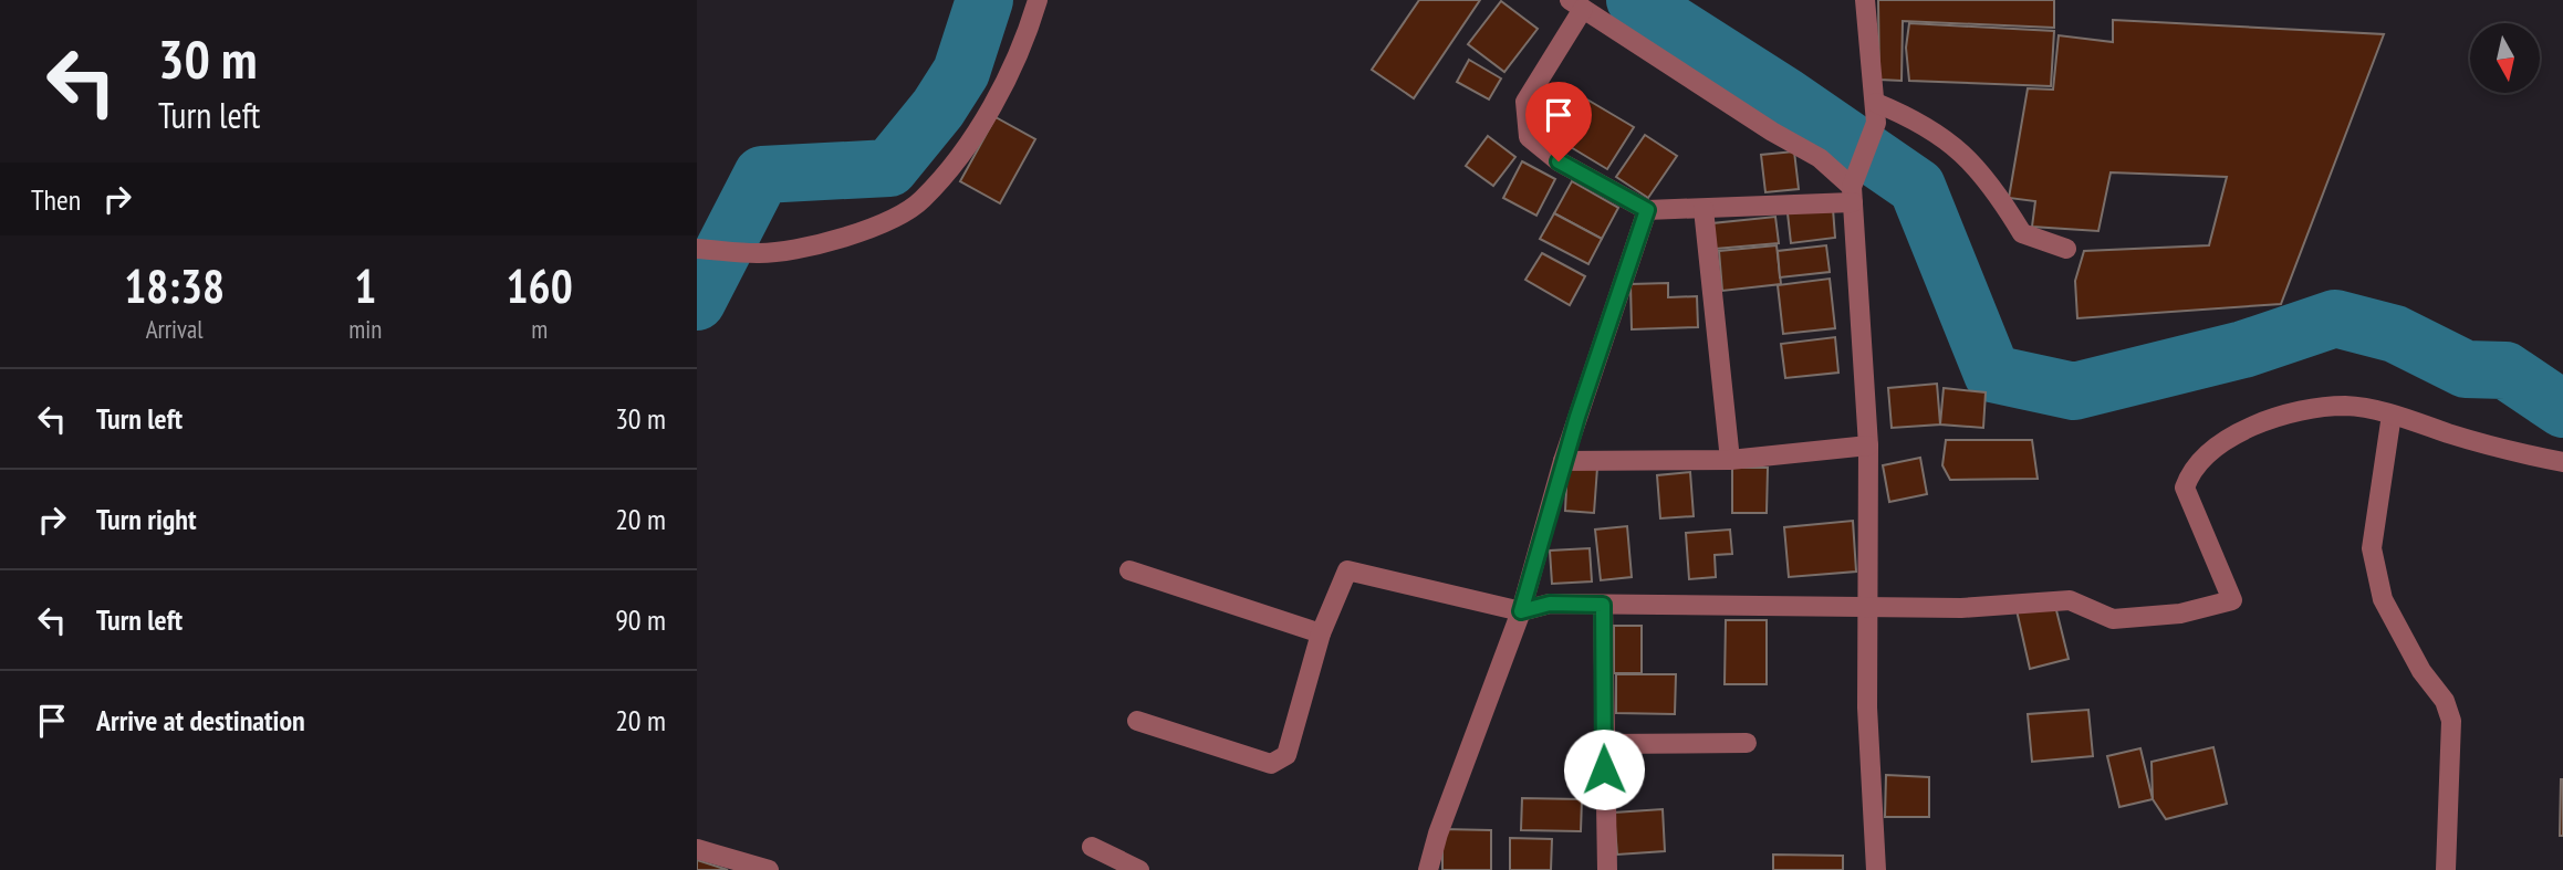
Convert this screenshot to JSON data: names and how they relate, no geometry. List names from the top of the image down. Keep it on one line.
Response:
{"north":"bottom","page":{"turn":["30 m","Turn left"],"then":"Then","eta":["18:38","Arrival","1","min","160","m"],"list":[{"name":"Turn left","value":"30 m"},{"name":"Turn right","value":"20 m"},{"name":"Turn left","value":"90 m"},{"name":"Arrive at destination","value":"20 m"}]}}
